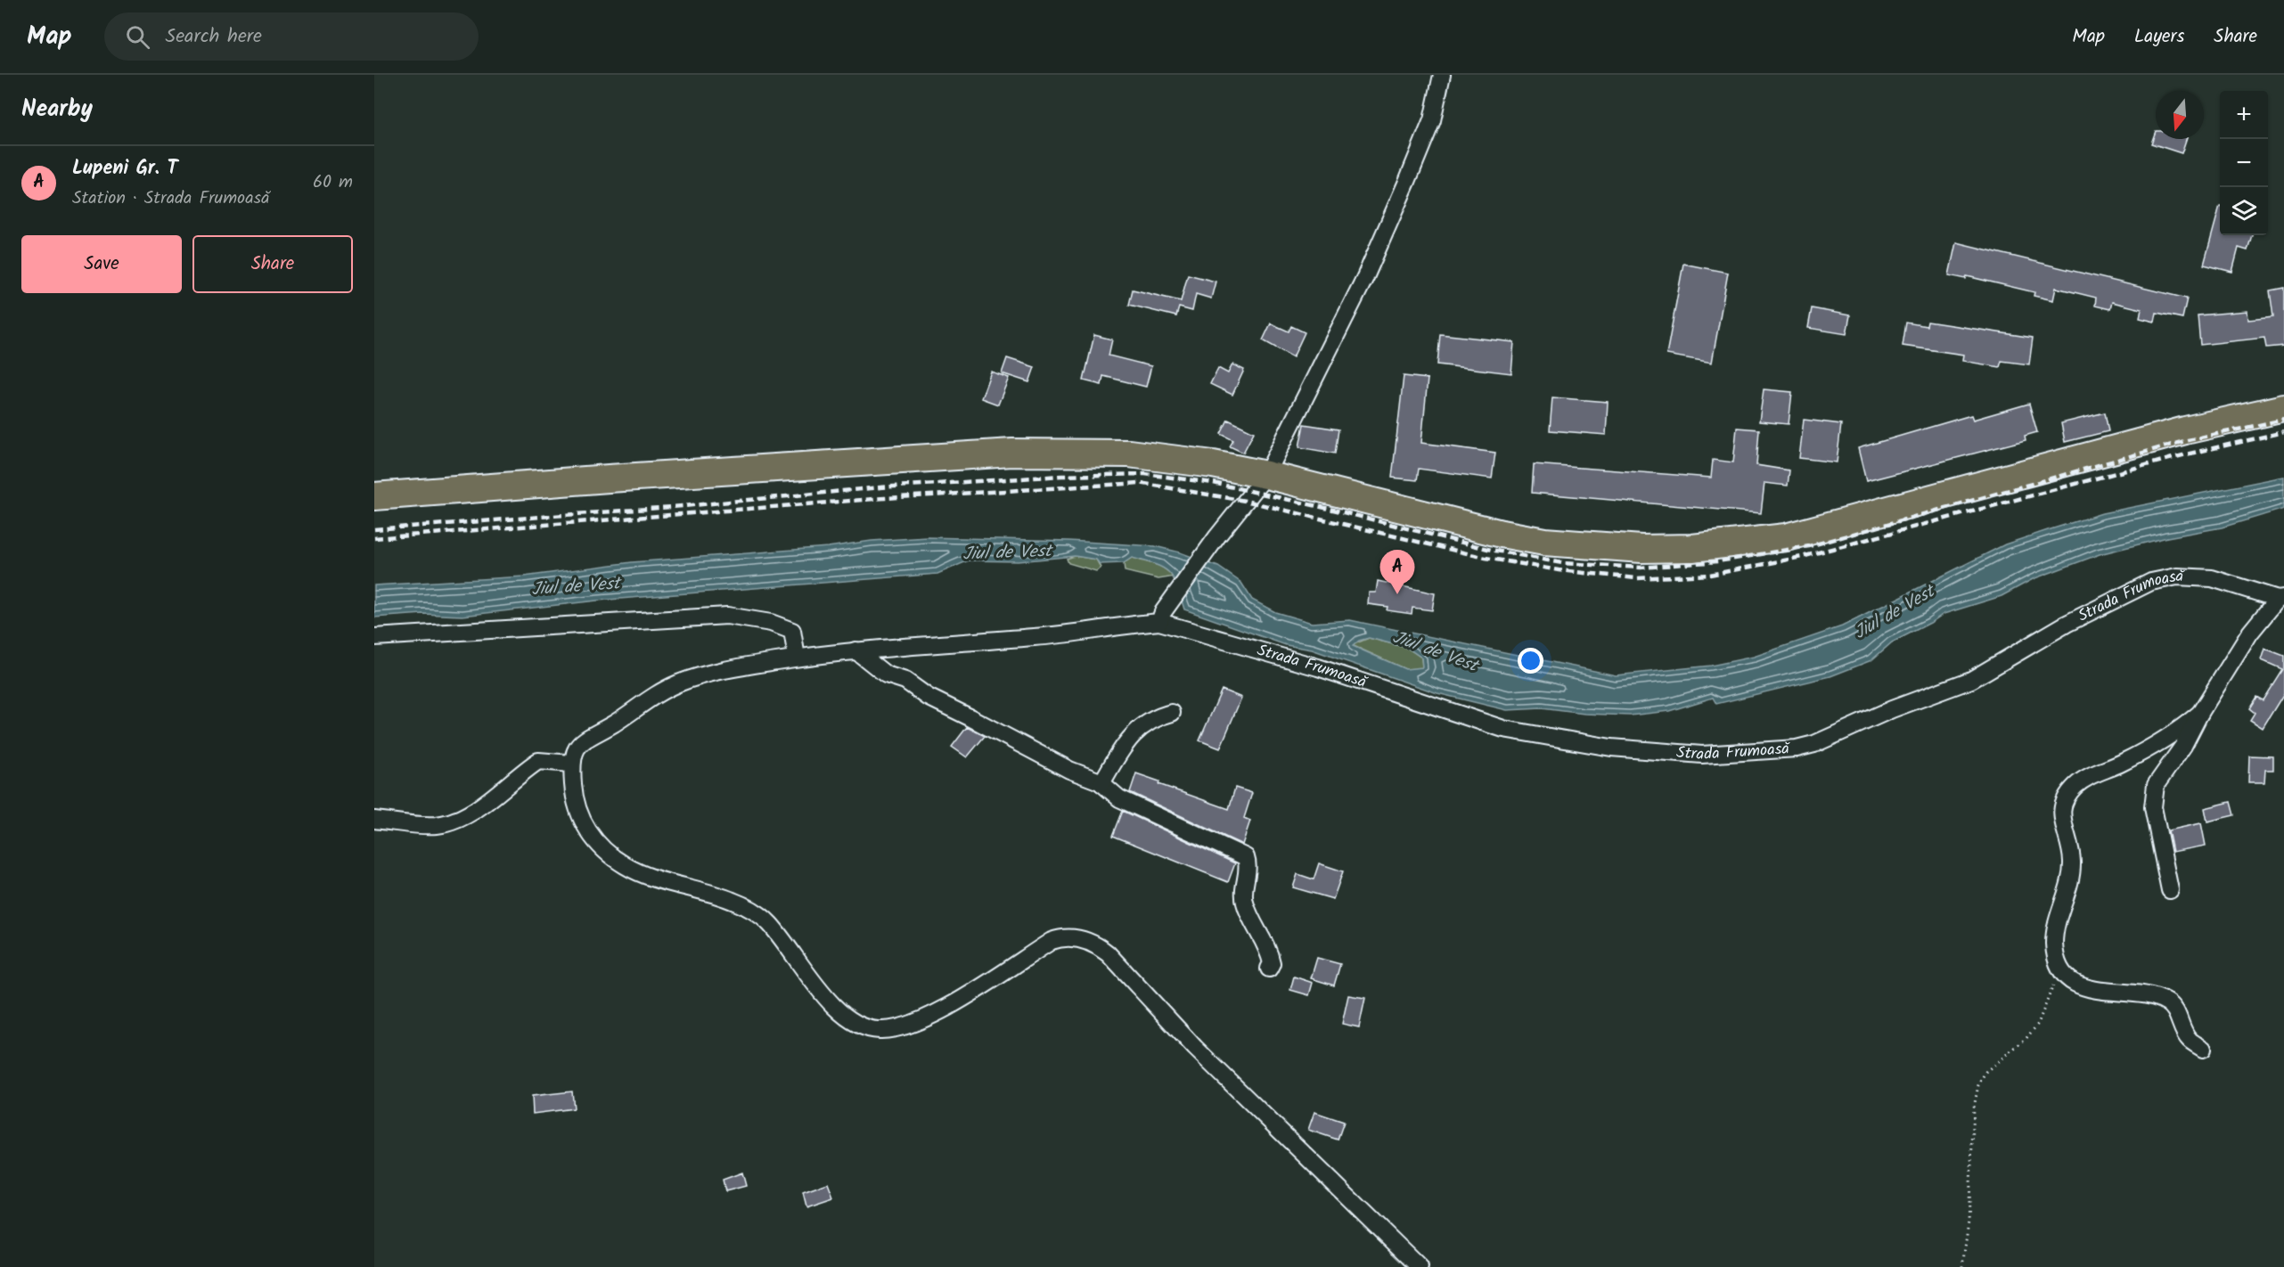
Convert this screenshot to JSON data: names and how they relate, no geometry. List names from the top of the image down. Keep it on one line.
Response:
{"streets":{"street":["Strada Frumoasă"]},"water":["Jiul de Vest"],"north":"bottom","page":{"header":"Map","search":"Search here","nav":["Map","Layers","Share"],"heading":"Nearby","map_buttons":["+","−"],"list":[{"mark":"A","name":"Lupeni Gr. T","note":"Station · Strada Frumoasă","value":"60 m"}],"buttons":["Save","Share"],"pins":"A"}}
